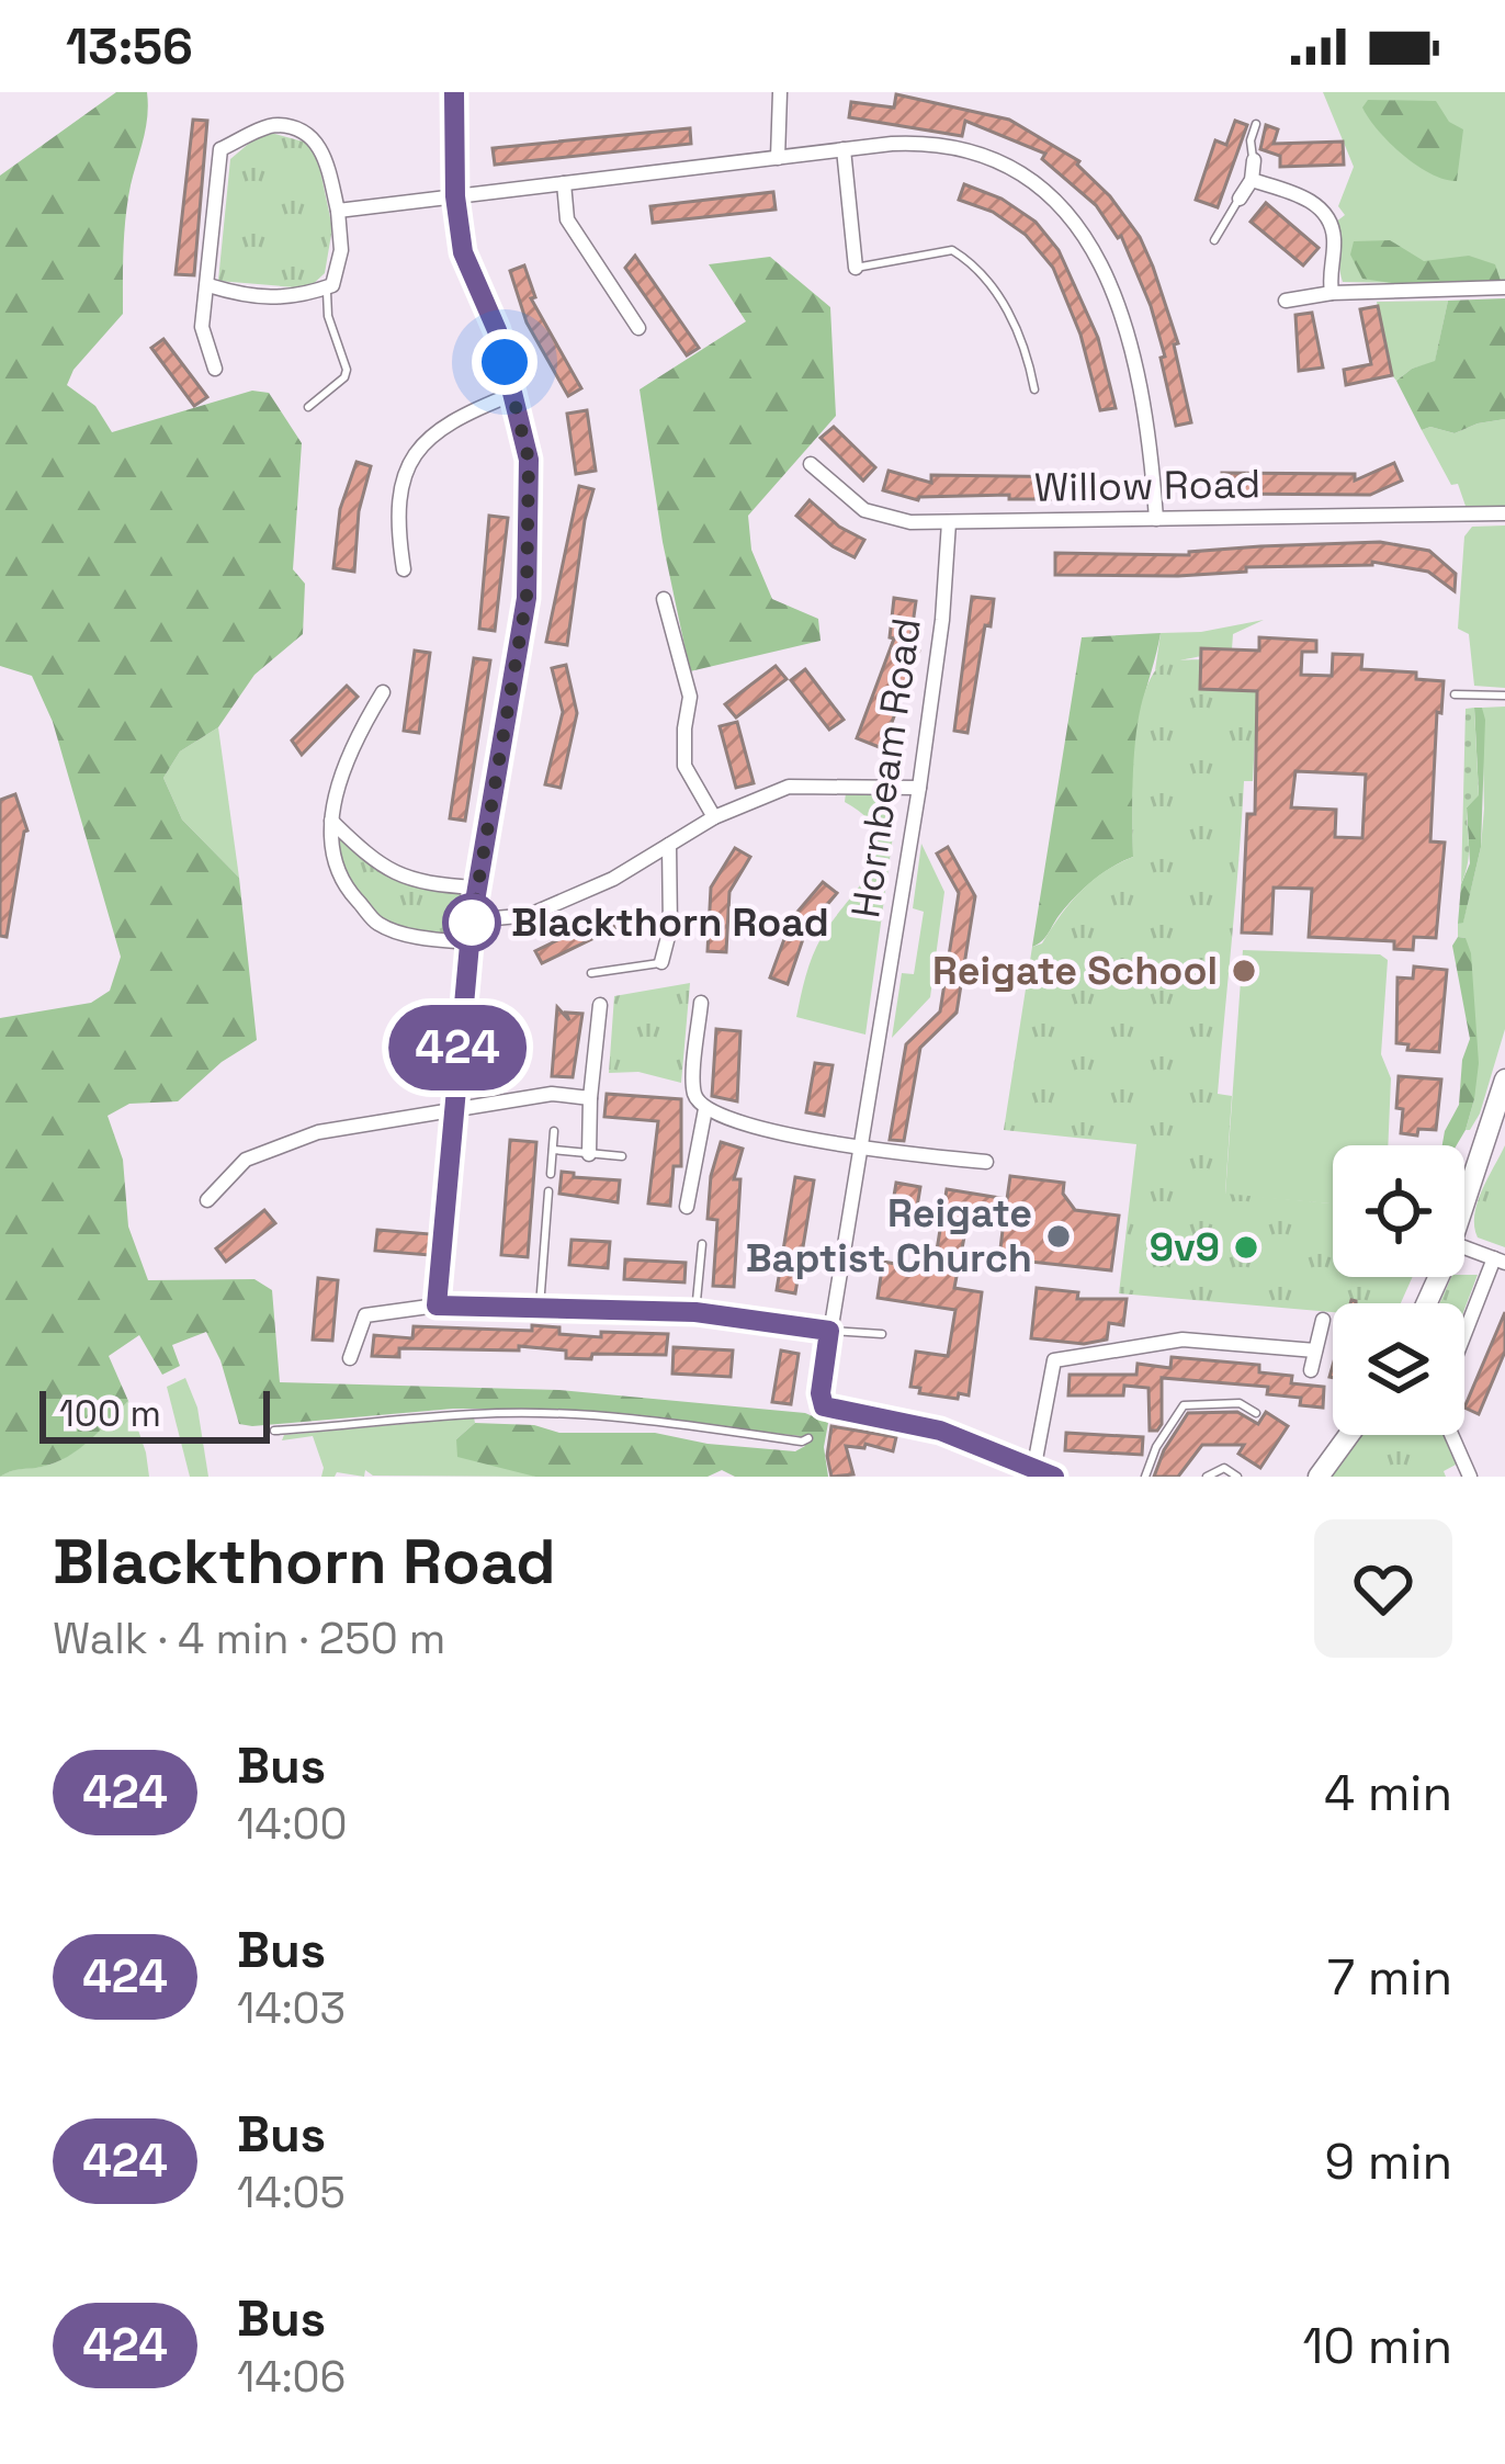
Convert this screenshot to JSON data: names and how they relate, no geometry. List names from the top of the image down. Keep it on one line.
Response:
{"streets":{"street":["Willow Road","Hornbeam Road"]},"crossings":[["Willow Road","Hornbeam Road"]],"places":["Blackthorn Road","Reigate School","Reigate Baptist Church","9v9"],"lines":["bus line 424"],"scale_bar":"100 m","page":{"status":"13:56","on_map":"424","scale":"100 m","heading":["Blackthorn Road","Walk · 4 min · 250 m"],"list":[{"mark":"424","name":"Bus","note":"14:00","value":"4 min"},{"mark":"424","name":"Bus","note":"14:03","value":"7 min"},{"mark":"424","name":"Bus","note":"14:05","value":"9 min"},{"mark":"424","name":"Bus","note":"14:06","value":"10 min"}]}}
